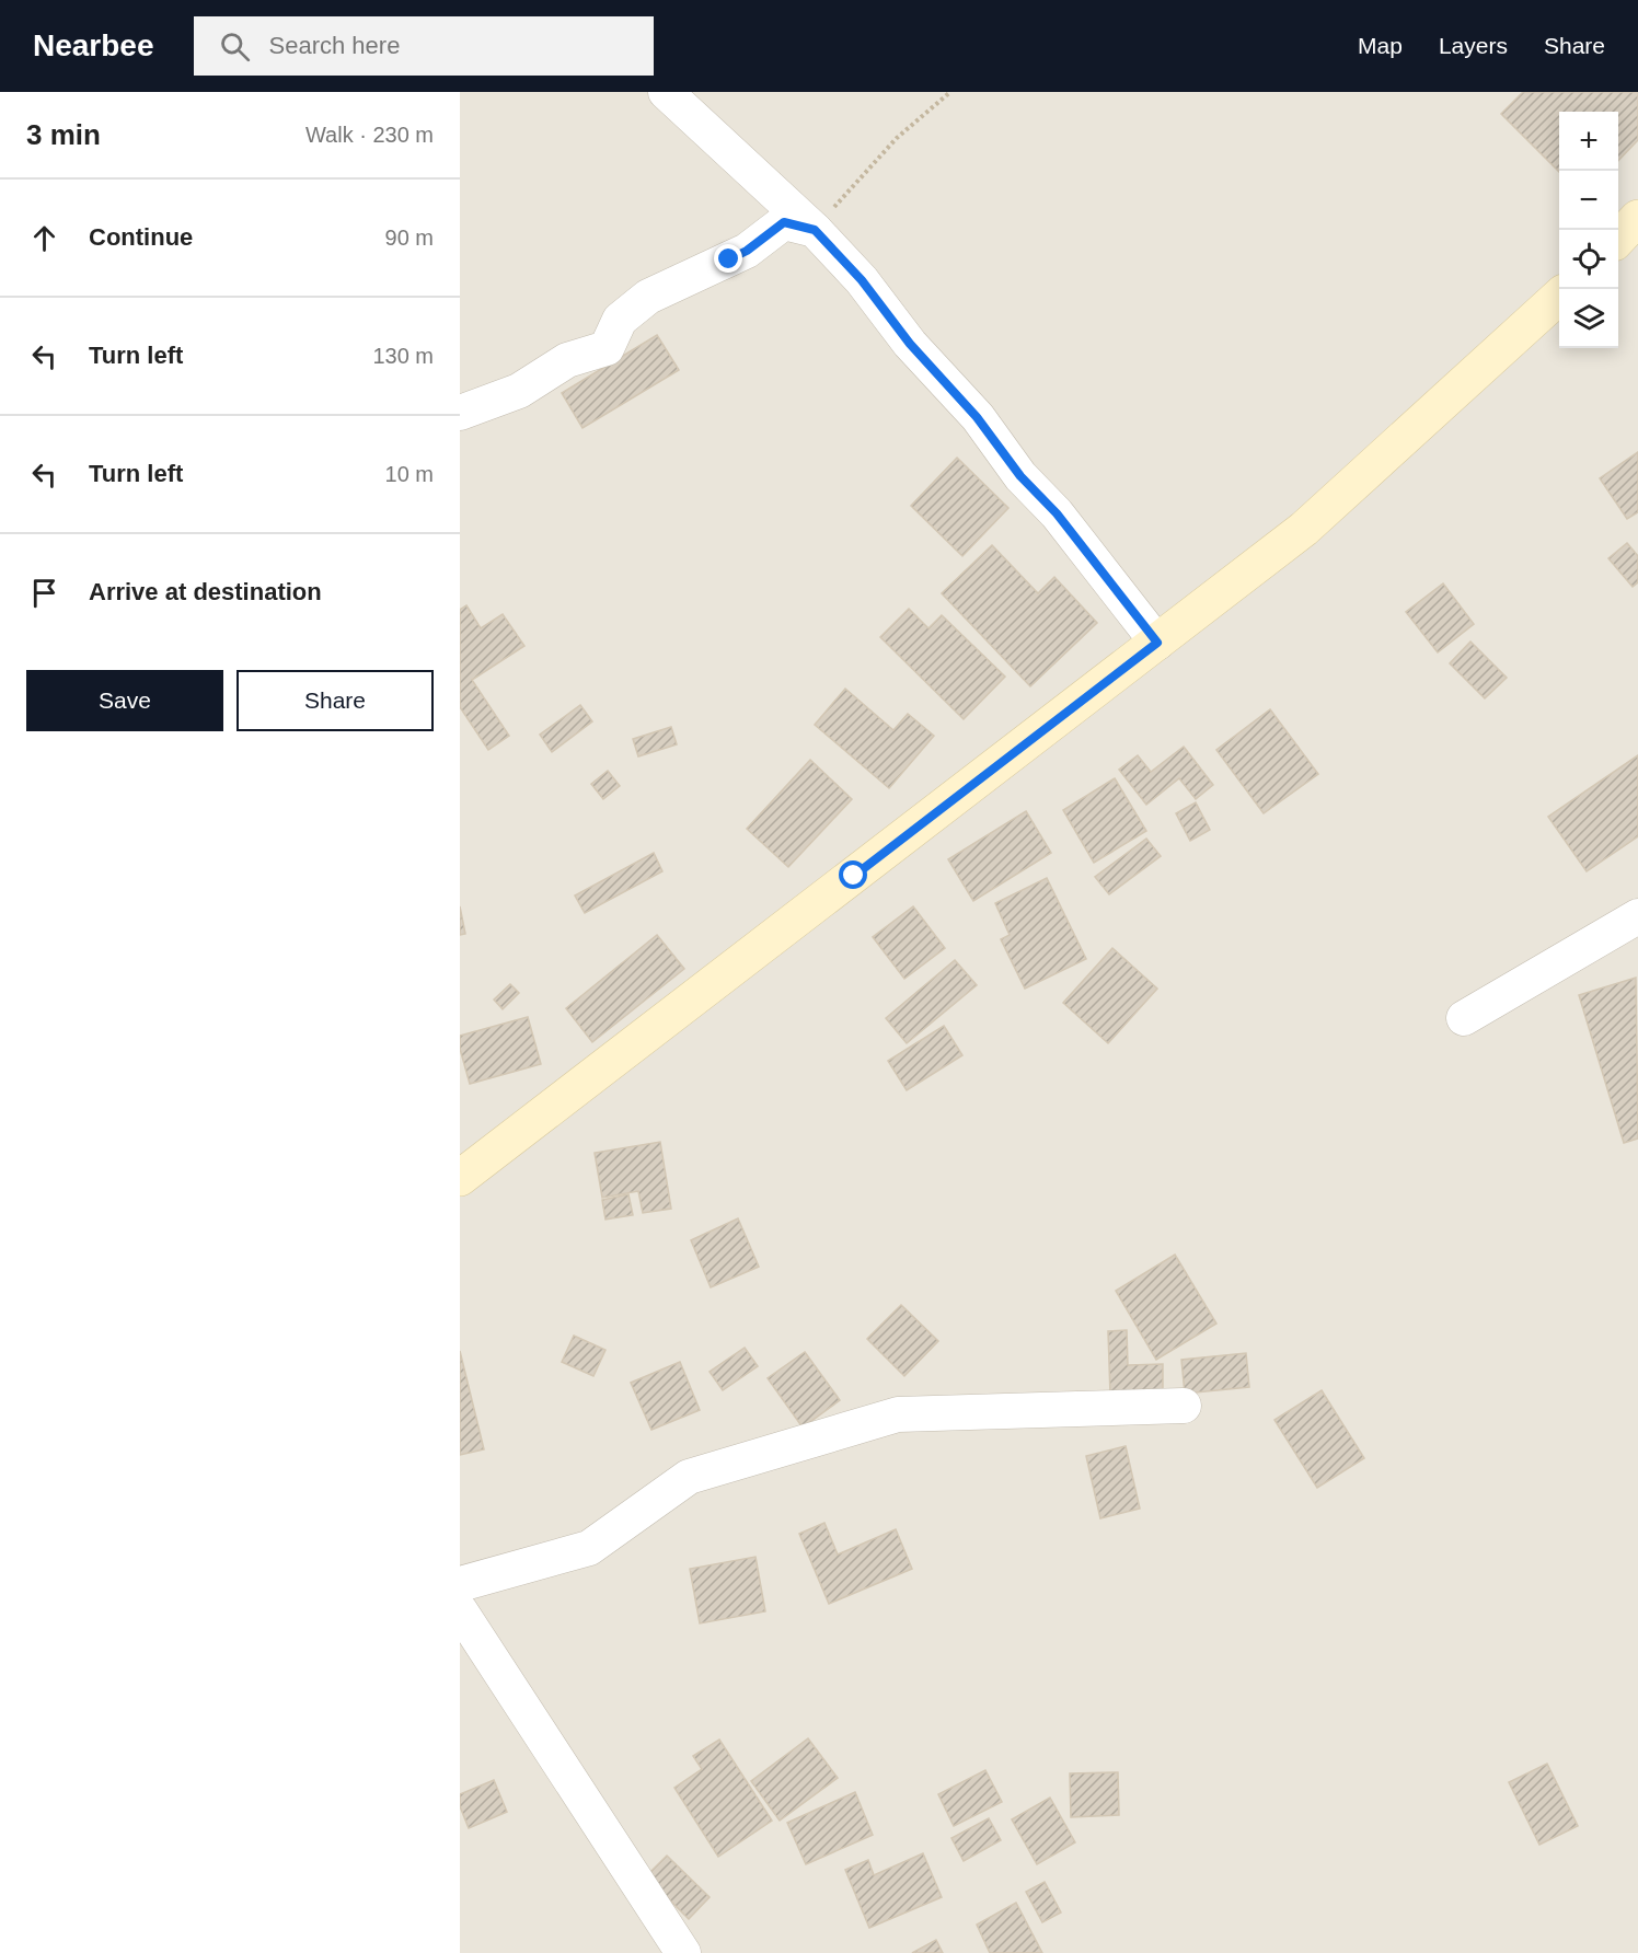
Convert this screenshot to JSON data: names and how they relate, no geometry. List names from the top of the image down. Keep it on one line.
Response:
{"page":{"header":"Nearbee","search":"Search here","nav":["Map","Layers","Share"],"heading":["3 min","Walk · 230 m"],"map_buttons":["+","−"],"list":[["Continue","90 m"],["Turn left","130 m"],["Turn left","10 m"],"Arrive at destination"],"buttons":["Save","Share"]}}
